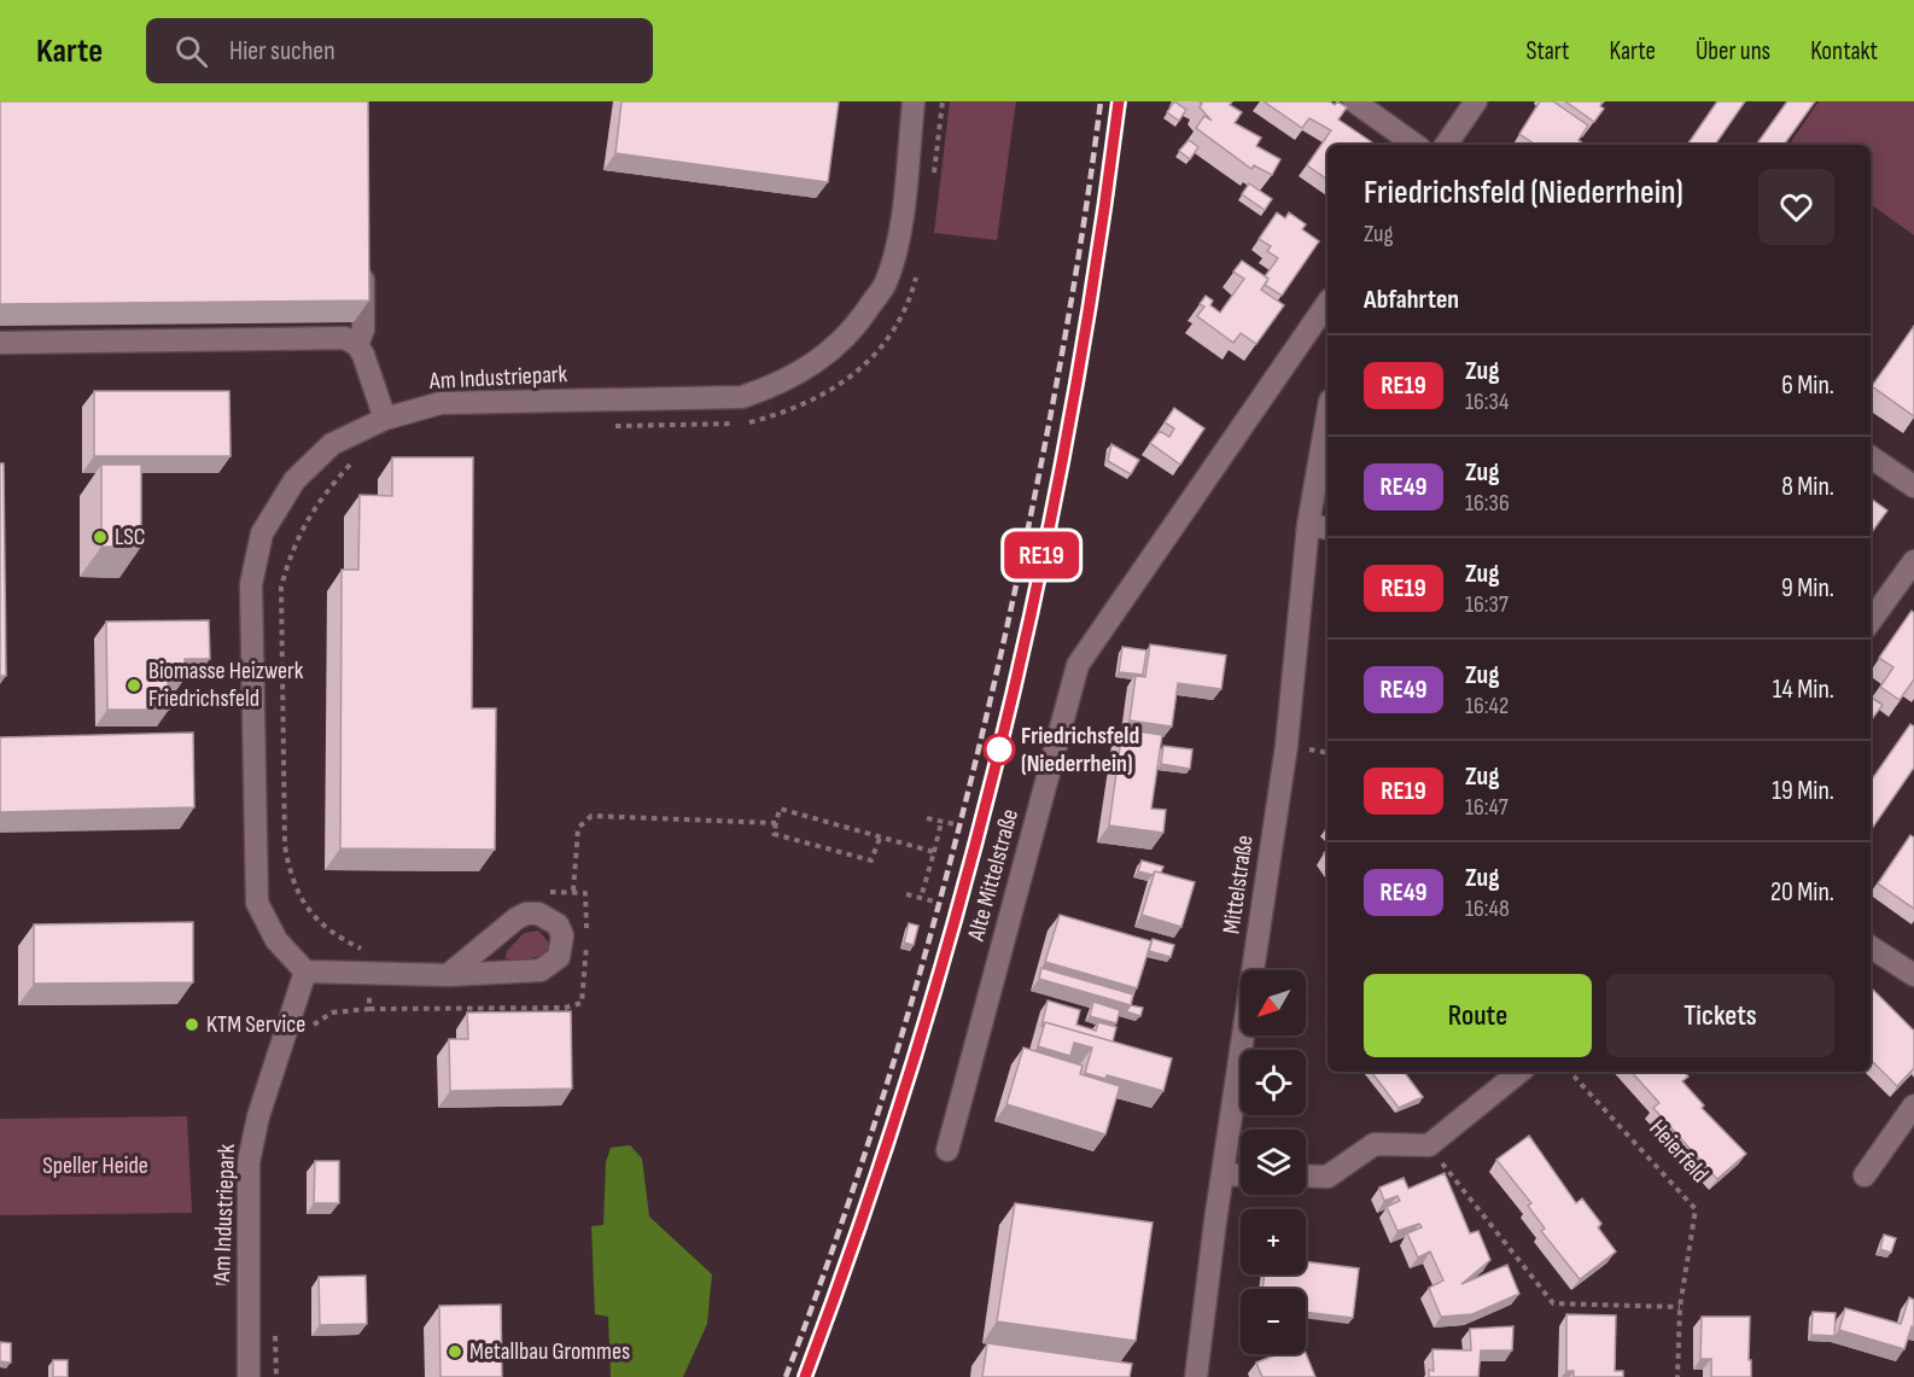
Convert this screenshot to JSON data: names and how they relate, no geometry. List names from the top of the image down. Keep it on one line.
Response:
{"streets":{"street":["Am Industriepark","Alte Mittelstraße","Mittelstraße"],"path":["Heierfeld"]},"parks":["Speller Heide"],"places":["LSC","Biomasse Heizwerk Friedrichsfeld","Friedrichsfeld (Niederrhein)","KTM Service","Metallbau Grommes"],"north":"bottom left","page":{"header":"Karte","search":"Hier suchen","nav":["Start","Karte","Über uns","Kontakt"],"on_map":"RE19","heading":[["Friedrichsfeld (Niederrhein)","Zug"],"Abfahrten"],"list":[{"mark":"RE19","name":"Zug","note":"16:34","value":"6 Min."},{"mark":"RE49","name":"Zug","note":"16:36","value":"8 Min."},{"mark":"RE19","name":"Zug","note":"16:37","value":"9 Min."},{"mark":"RE49","name":"Zug","note":"16:42","value":"14 Min."},{"mark":"RE19","name":"Zug","note":"16:47","value":"19 Min."},{"mark":"RE49","name":"Zug","note":"16:48","value":"20 Min."}],"buttons":["Route","Tickets"],"map_buttons":["+","−"]}}
